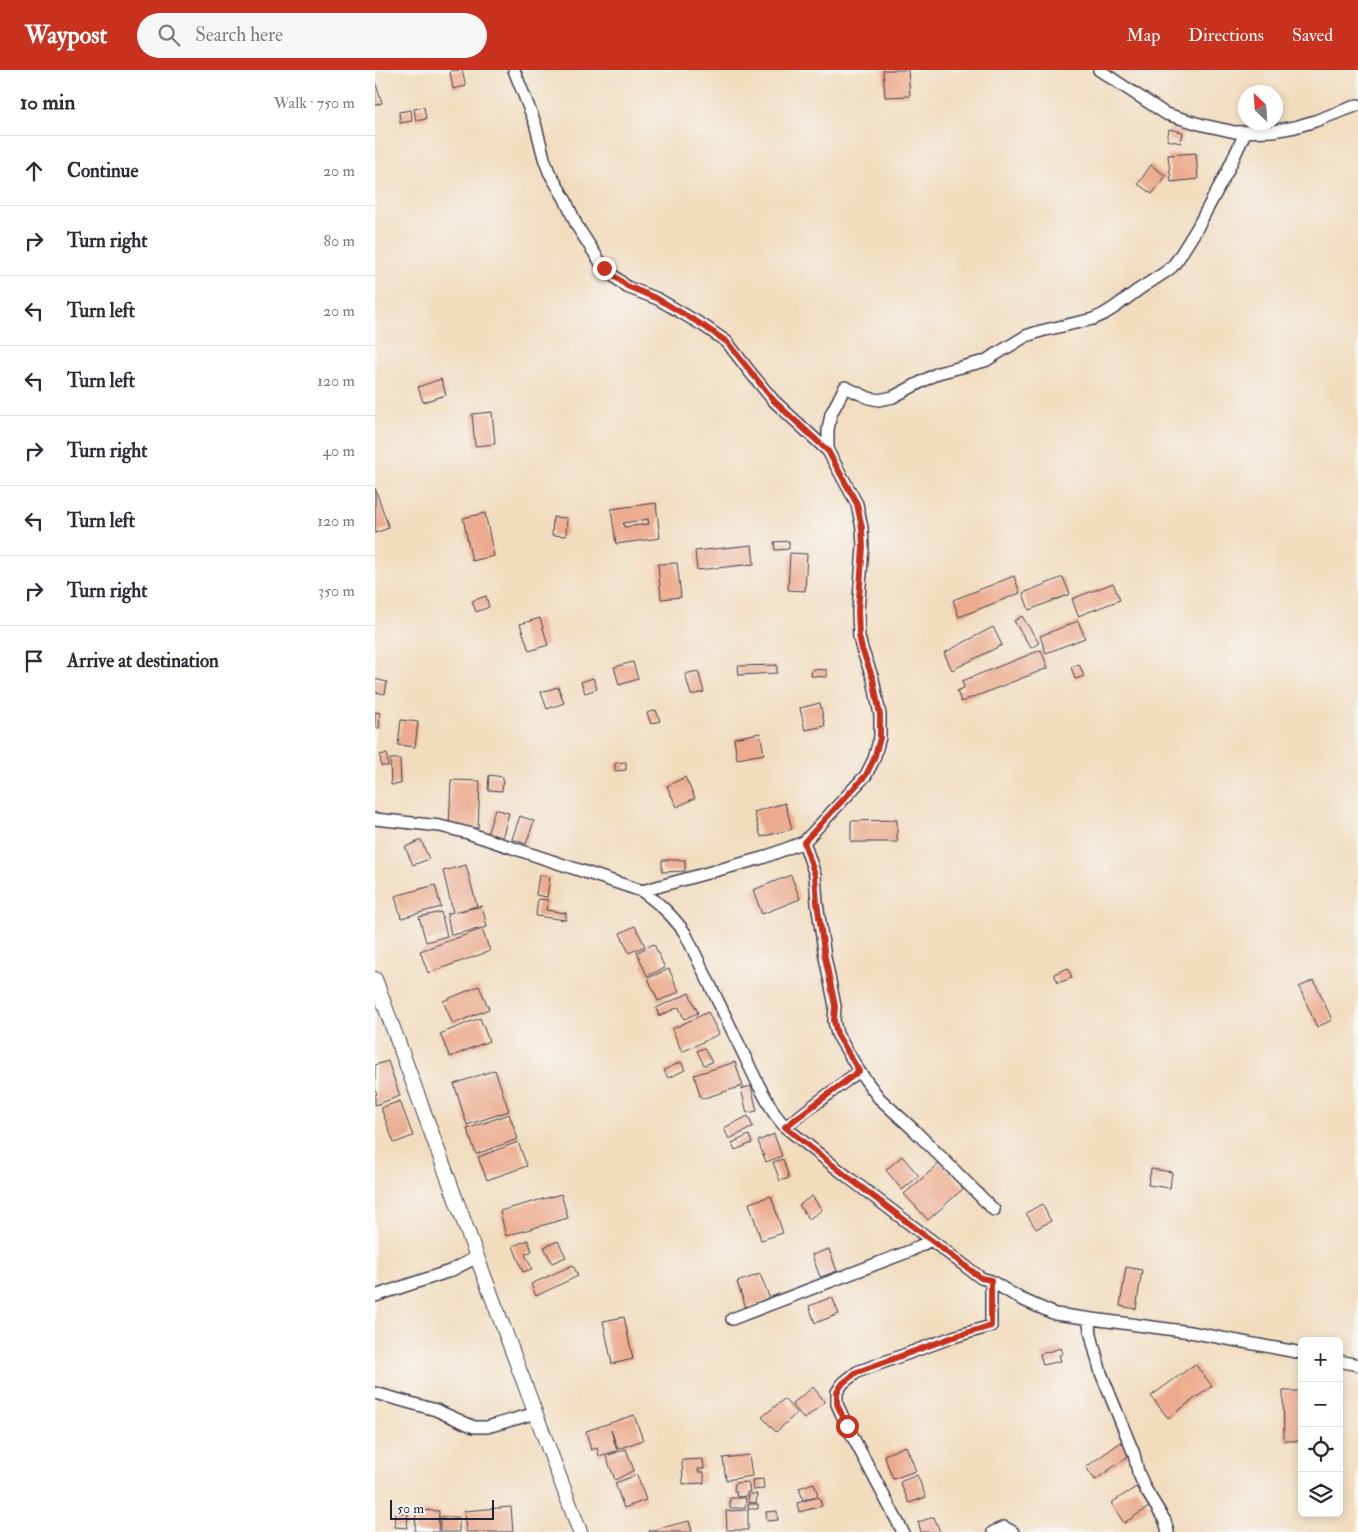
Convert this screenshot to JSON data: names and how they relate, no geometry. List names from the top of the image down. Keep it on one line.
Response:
{"scale_bar":"50 m","north":"top left","page":{"header":"Waypost","search":"Search here","nav":["Map","Directions","Saved"],"heading":["10 min","Walk · 750 m"],"list":[["Continue","20 m"],["Turn right","80 m"],["Turn left","20 m"],["Turn left","120 m"],["Turn right","40 m"],["Turn left","120 m"],["Turn right","350 m"],"Arrive at destination"],"map_buttons":["+","−"],"scale":"50 m"}}
